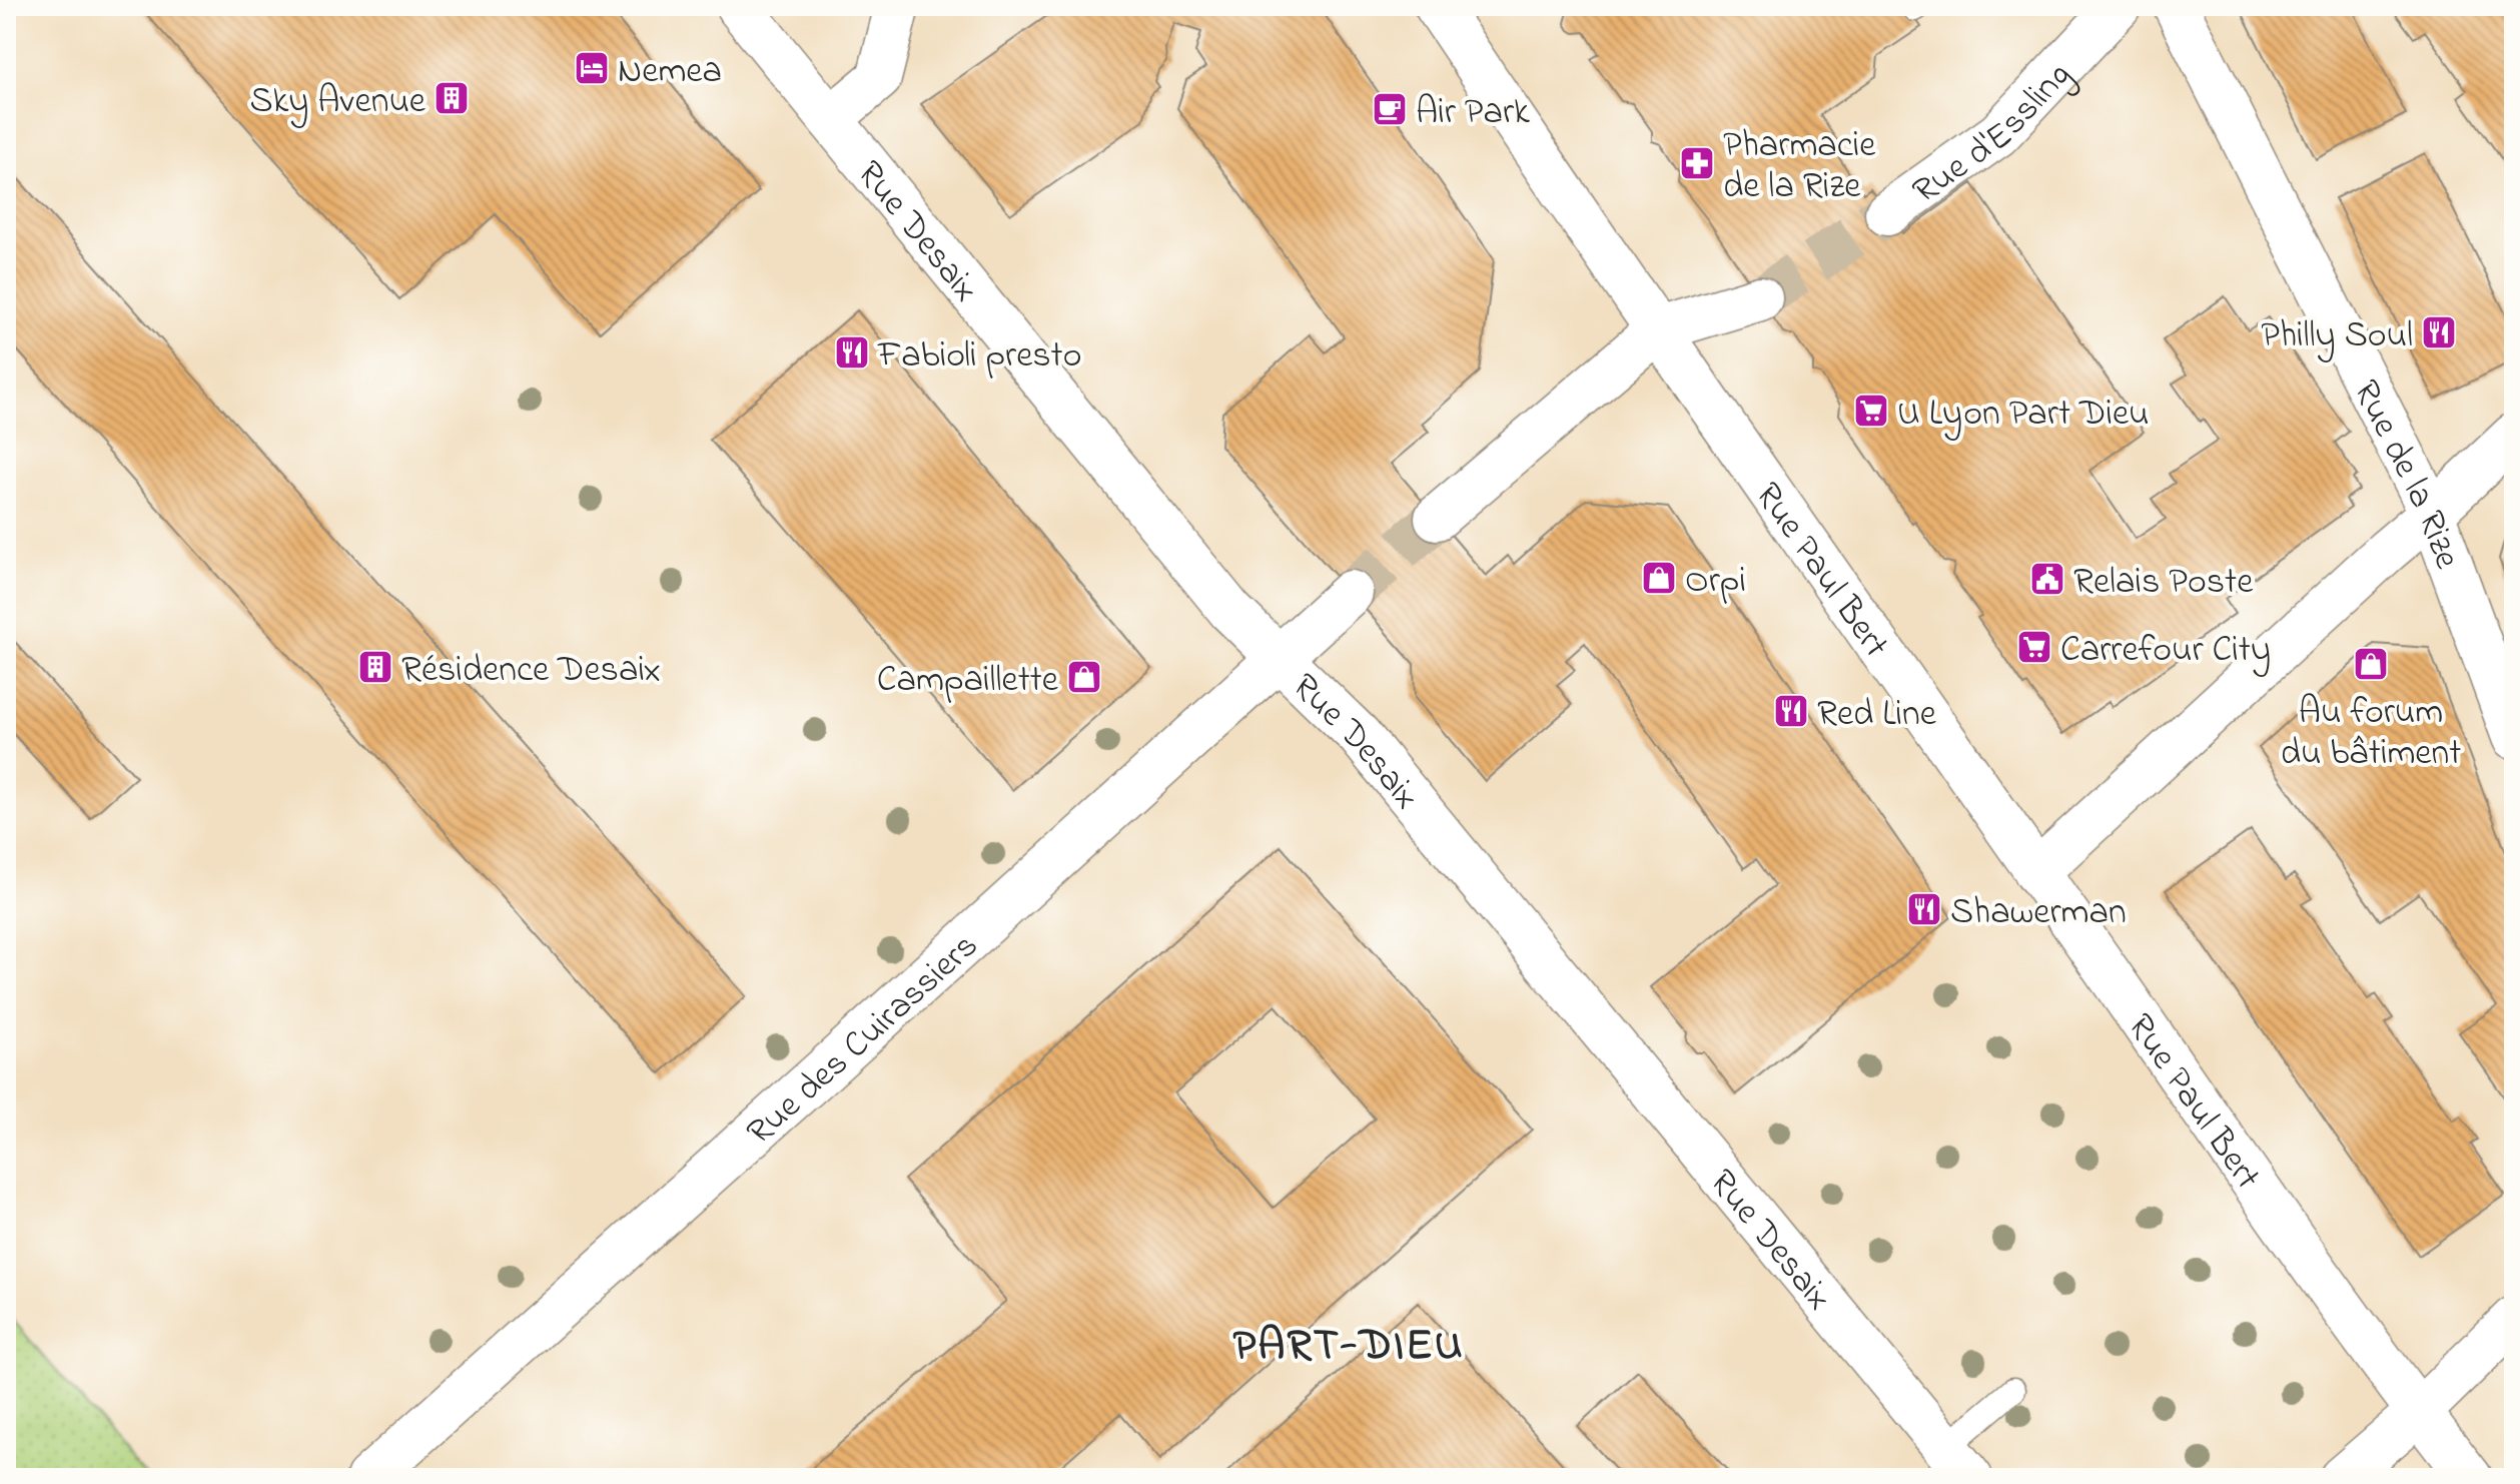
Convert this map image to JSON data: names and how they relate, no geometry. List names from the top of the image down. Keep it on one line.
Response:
{"streets":{"street":["Rue d'Essling","Rue Desaix","Rue de la Rize","Rue Paul Bert","Rue des Cuirassiers"]},"crossings":[["Rue Desaix","Rue des Cuirassiers"]],"districts":["PART-DIEU"],"places":{"hotel":["Nemea"],"building":["Sky Avenue","Résidence Desaix"],"cafe":["Air Park"],"pharmacy":["Pharmacie de la Rize"],"restaurant":["Philly Soul","Fabioli presto","Red Line","Shawerman"],"supermarket":["U Lyon Part Dieu","Carrefour City"],"shop":["Orpi","Au forum du bâtiment","Campaillette"],"public building":["Relais Poste"]}}
